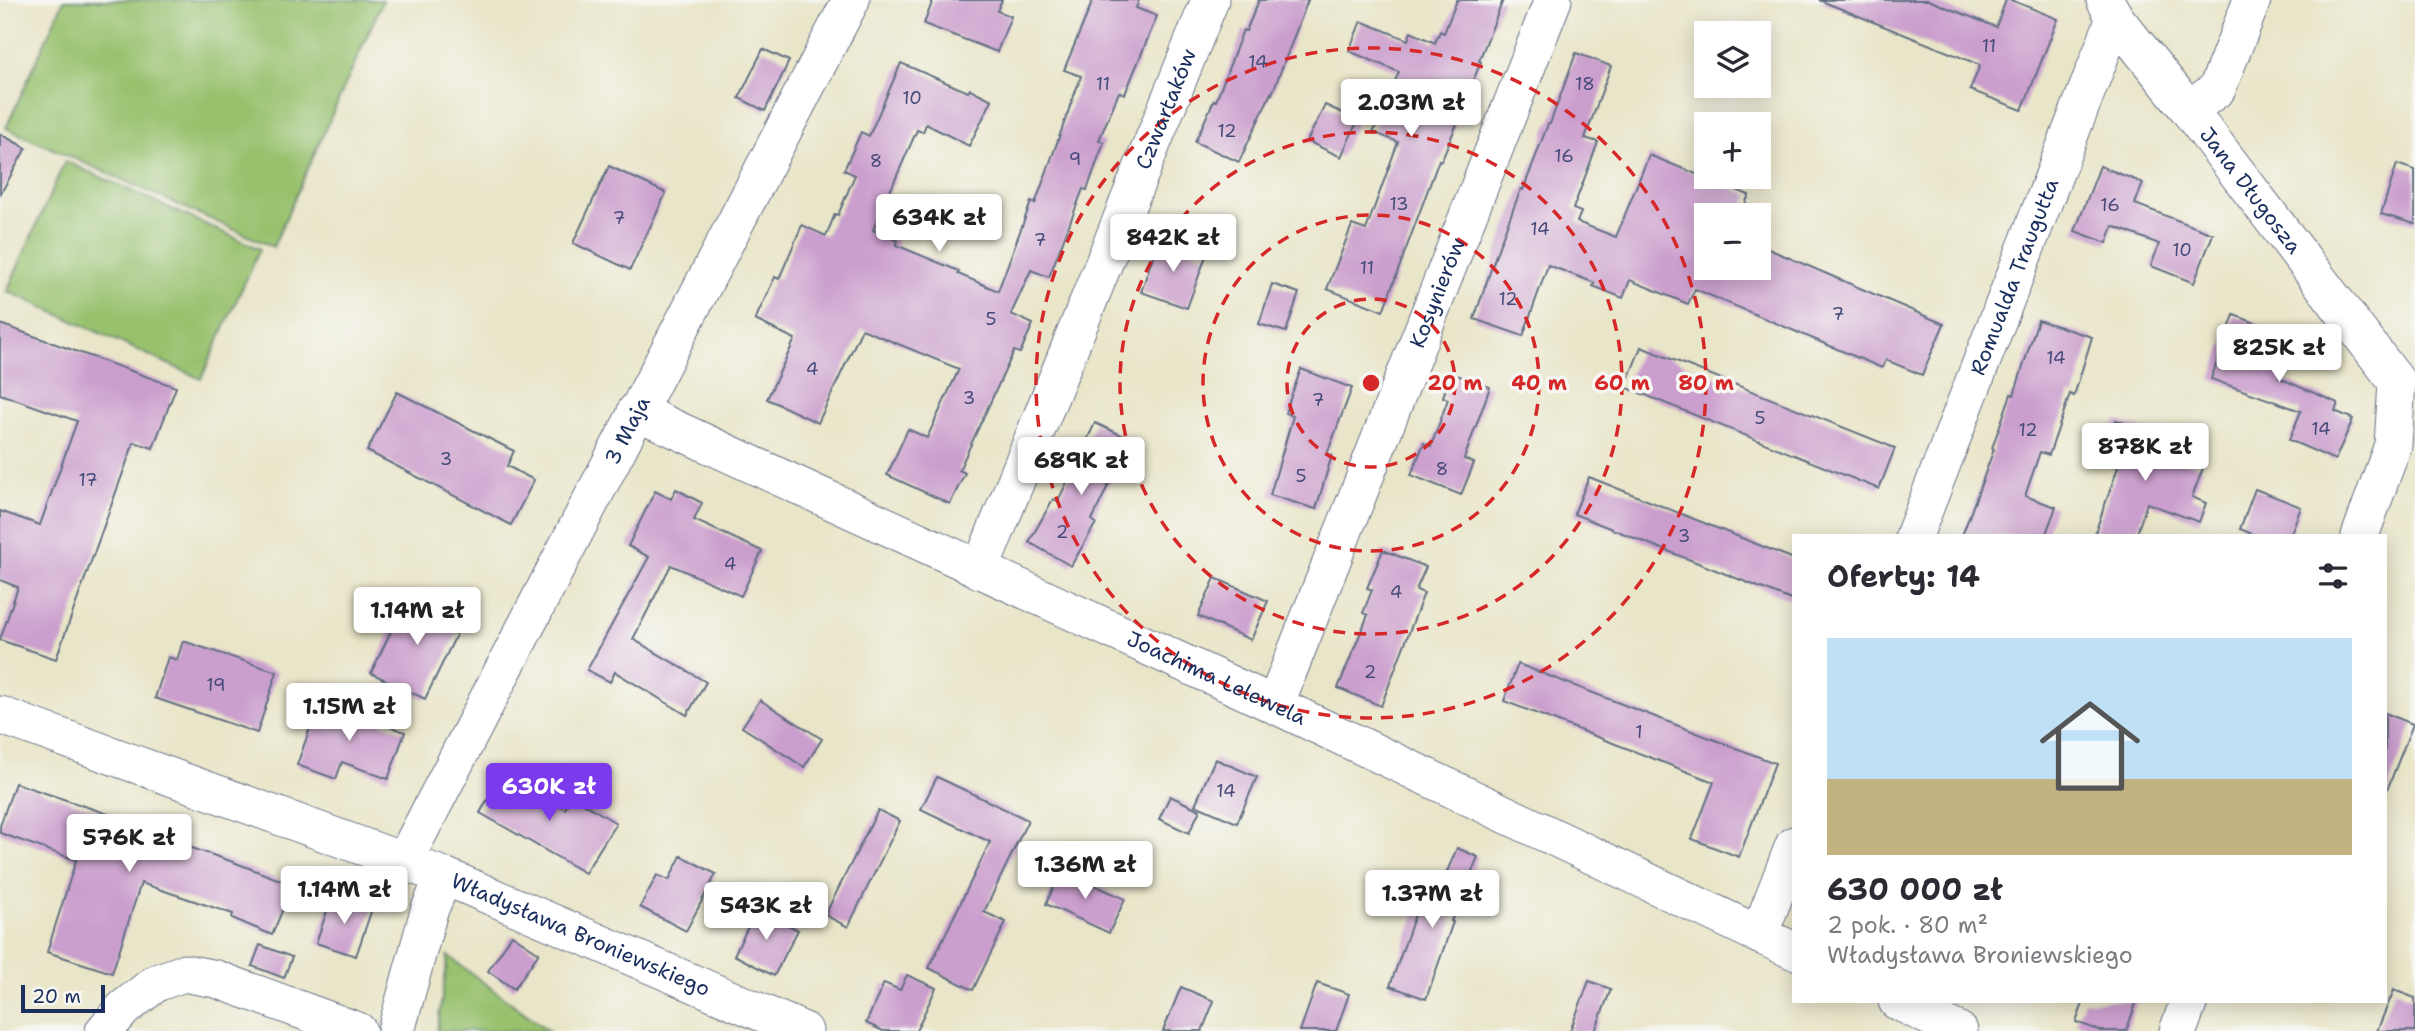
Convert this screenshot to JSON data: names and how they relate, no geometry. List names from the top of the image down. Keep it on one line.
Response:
{"streets":{"street":["Czwartaków","Jana Długosza","Romualda Traugutta","Kosynierów","3 Maja","Joachima Lelewela","Władysława Broniewskiego"]},"crossings":[["Czwartaków","Joachima Lelewela"],["Jana Długosza","Romualda Traugutta"],["Kosynierów","Joachima Lelewela"],["3 Maja","Joachima Lelewela"],["3 Maja","Władysława Broniewskiego"]],"house_numbers":["11","14","11","18","10","12","16","9","8","13","16","7","14","7","10","11","12","7","5","14","4","3","7","5","14","12","3","8","5","17","2","3","4","4","2","19","1","14"],"scale_bar":"20 m","page":{"map_buttons":["+","−"],"price":["2.03M zł","634K zł","842K zł","825K zł","878K zł","689K zł","1.14M zł","1.15M zł","630K zł","576K zł","1.36M zł","1.14M zł","1.37M zł","543K zł"],"heading":"Oferty: 14","list":[{"name":"630 000 zł","note":"2 pok. · 80 m² · Władysława Broniewskiego"}],"scale":"20 m"},"rings":["20 m","40 m","60 m","80 m"]}
